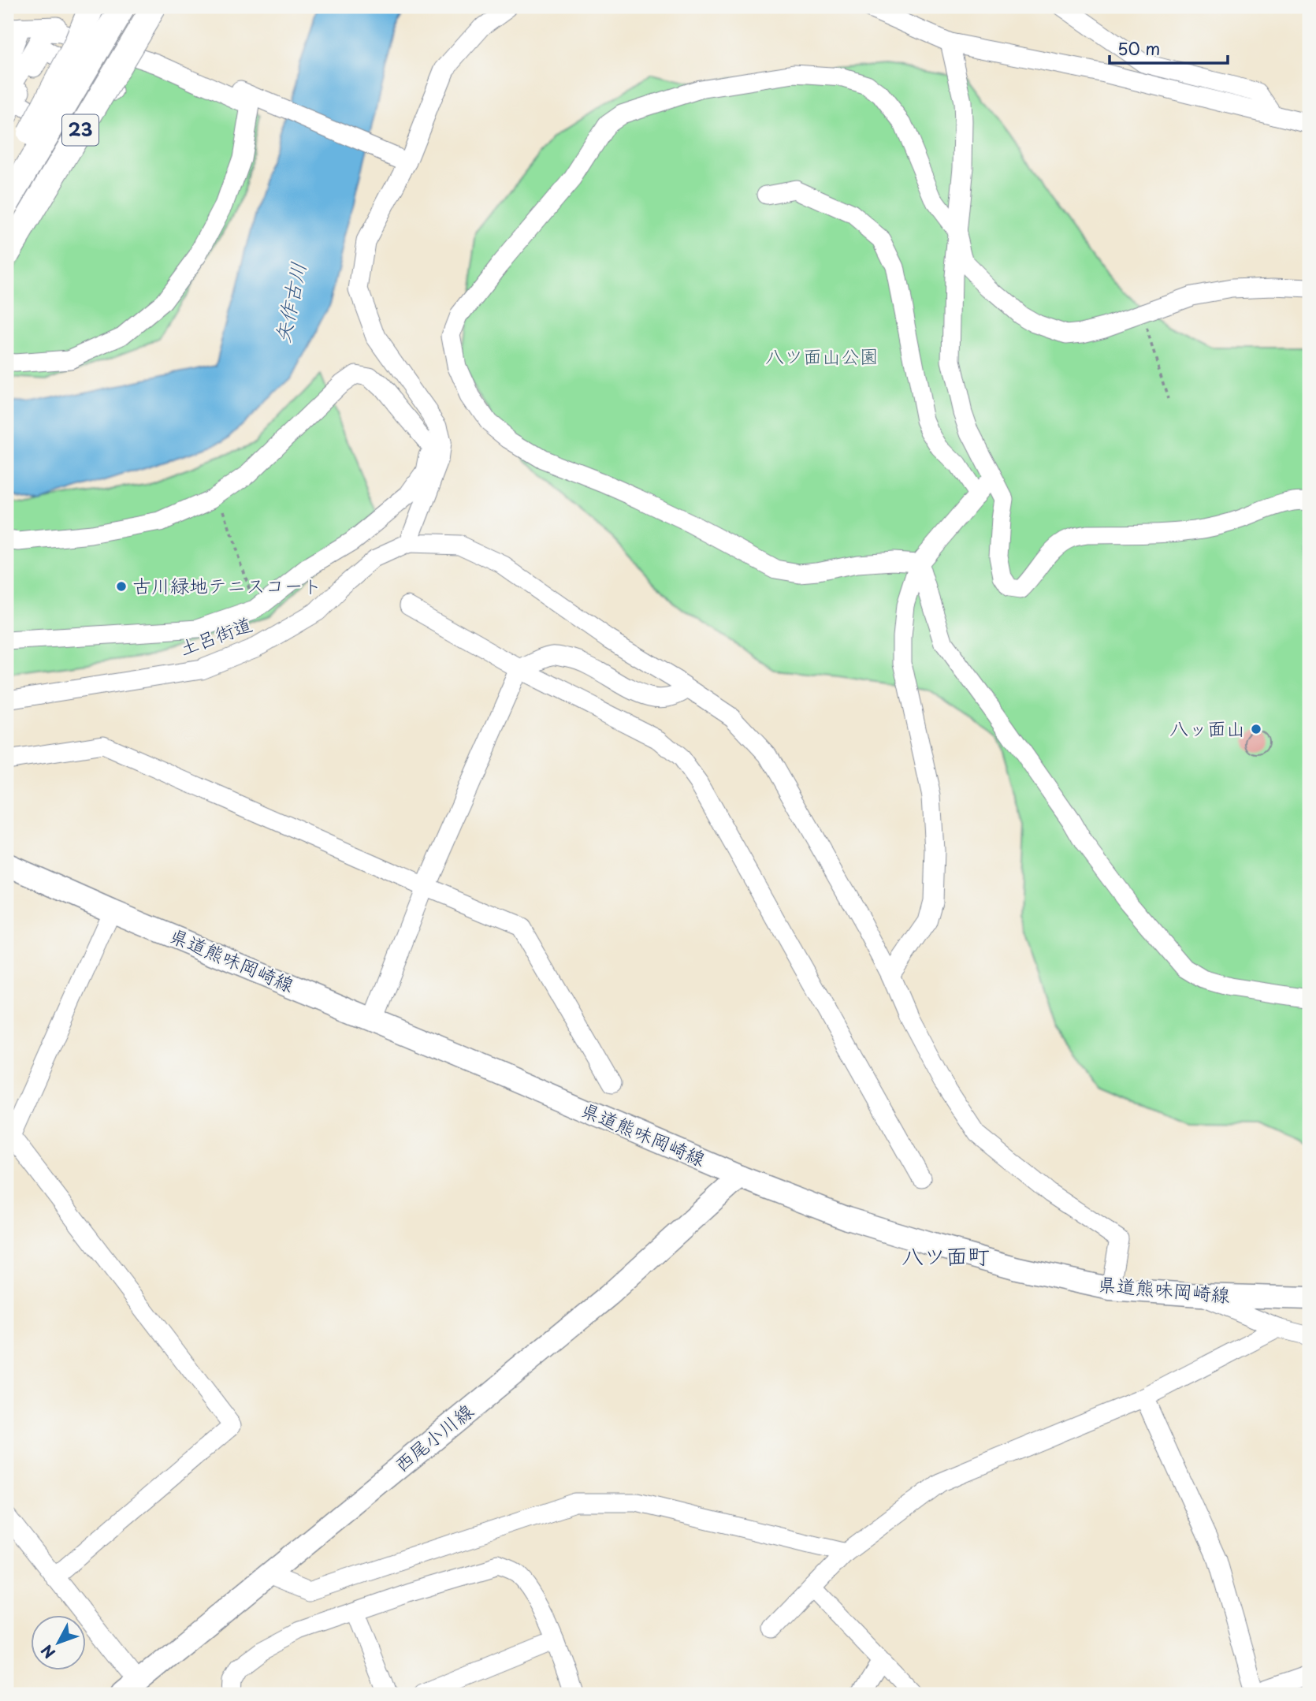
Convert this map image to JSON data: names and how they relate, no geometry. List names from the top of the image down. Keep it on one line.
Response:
{"streets":{"highway":["23"],"main road":["県道熊味岡崎線","西尾小川線"],"street":["土呂街道"]},"crossings":[["県道熊味岡崎線","西尾小川線"]],"districts":["八ツ面町"],"water":["矢作古川"],"parks":["八ツ面山公園"],"places":["古川緑地テニスコート","八ッ面山"],"scale_bar":"50 m","north":"bottom left"}
